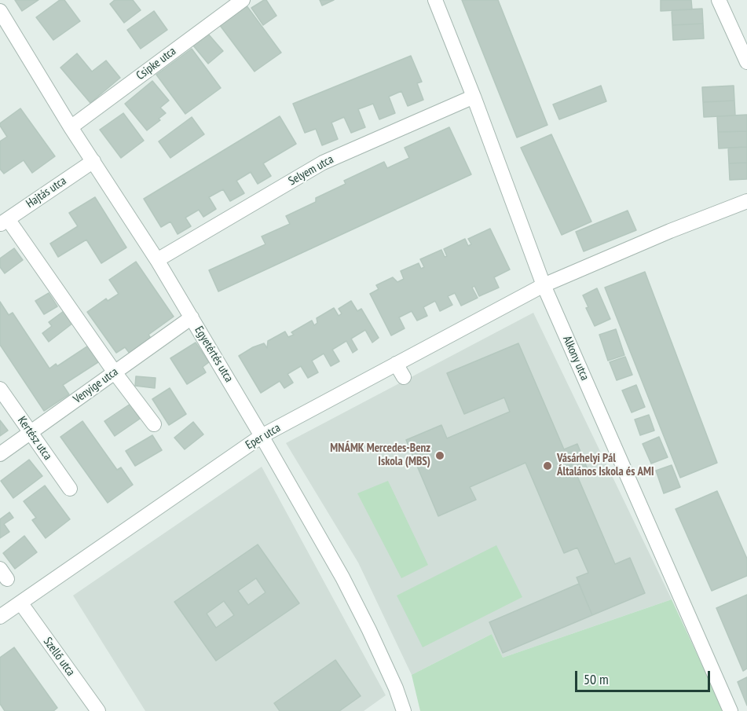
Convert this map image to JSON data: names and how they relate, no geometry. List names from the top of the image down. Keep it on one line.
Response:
{"streets":{"street":["Csipke utca","Selyem utca","Hajtás utca","Egyetértés utca","Alkony utca","Venyige utca","Eper utca","Kertész utca","Szellő utca"]},"crossings":[["Csipke utca","Egyetértés utca"],["Selyem utca","Egyetértés utca"],["Selyem utca","Alkony utca"],["Hajtás utca","Egyetértés utca"],["Egyetértés utca","Venyige utca"],["Egyetértés utca","Eper utca"],["Alkony utca","Eper utca"],["Venyige utca","Kertész utca"],["Eper utca","Szellő utca"]],"places":["MNÁMK Mercedes-Benz Iskola (MBS)","Vásárhelyi Pál Általános Iskola és AMI"],"scale_bar":"50 m"}
